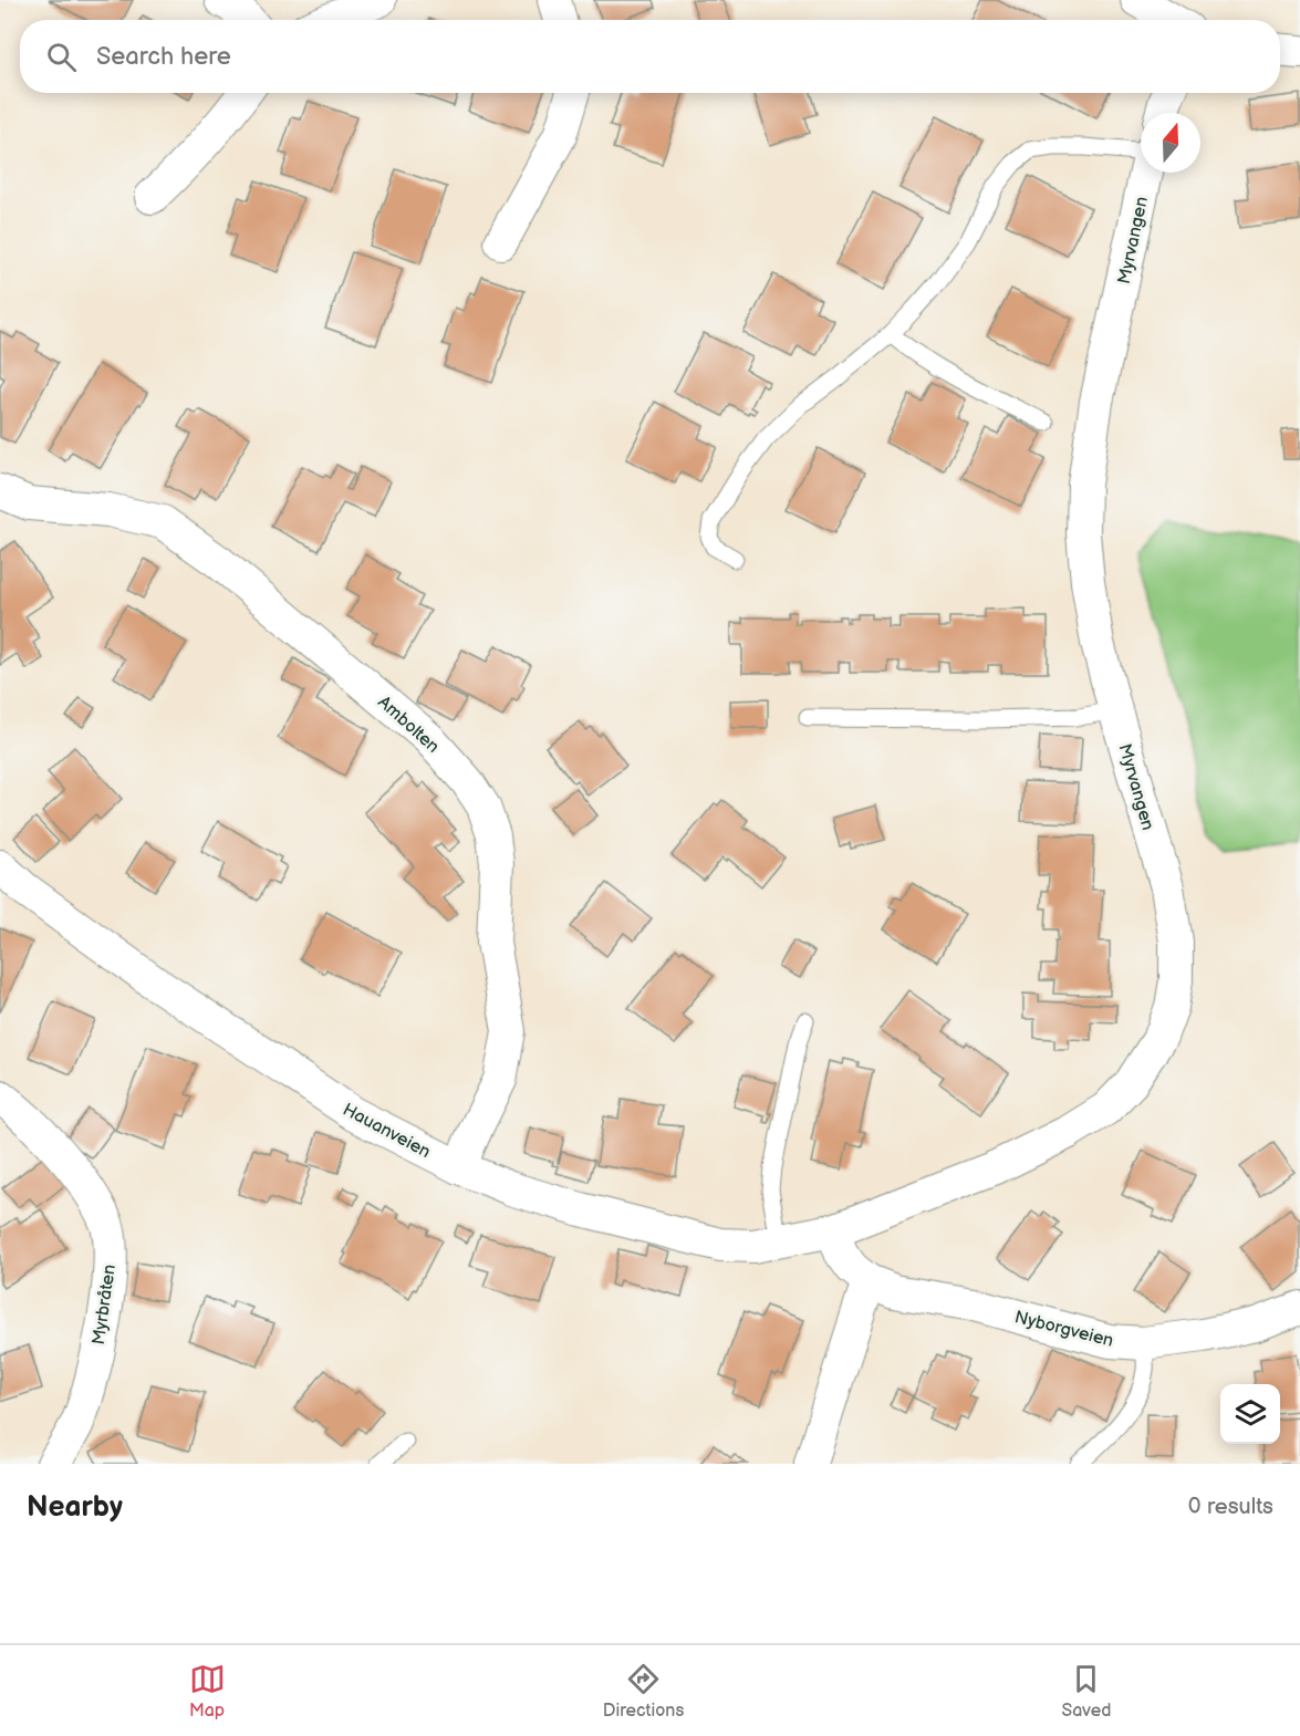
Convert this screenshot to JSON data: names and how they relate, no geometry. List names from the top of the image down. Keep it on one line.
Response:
{"streets":{"street":["Myrvangen","Ambolten","Hauanveien","Myrbråten","Nyborgveien"]},"crossings":[["Myrvangen","Hauanveien"],["Myrvangen","Nyborgveien"],["Ambolten","Hauanveien"],["Hauanveien","Nyborgveien"]],"north":"top","page":{"search":"Search here","heading":["Nearby","0 results"],"nav":["Map","Directions","Saved"]}}
